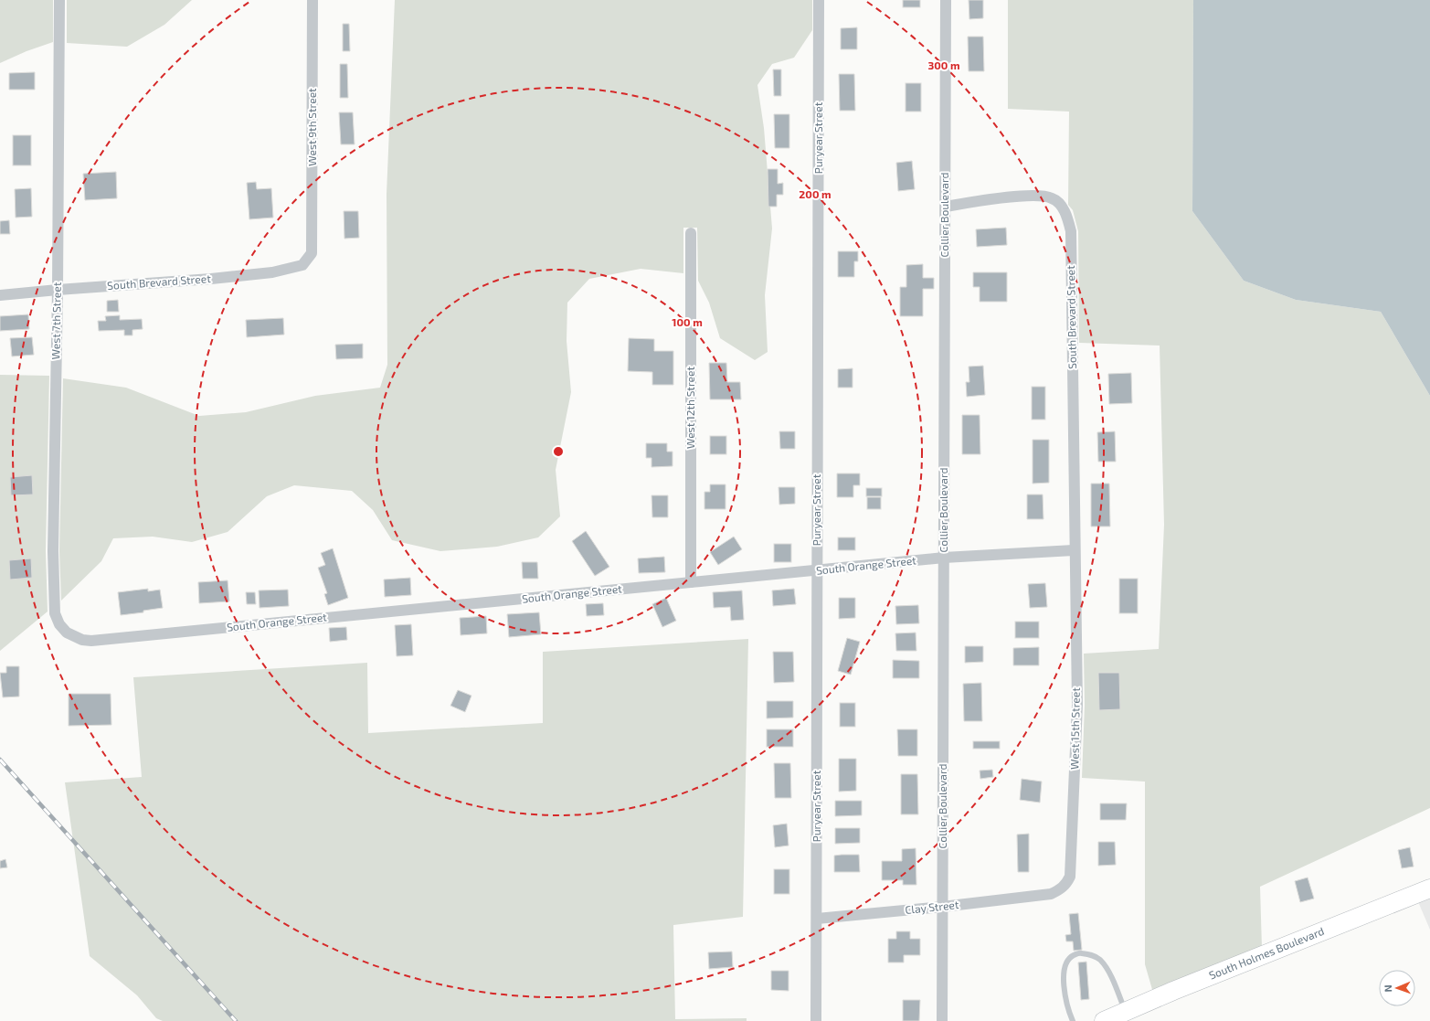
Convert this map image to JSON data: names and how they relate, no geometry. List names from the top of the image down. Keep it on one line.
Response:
{"streets":{"main road":["South Holmes Boulevard"],"street":["West 9th Street","Puryear Street","Collier Boulevard","South Brevard Street","West 7th Street","West 12th Street","South Orange Street","West 15th Street","Clay Street"]},"crossings":[["West 9th Street","South Brevard Street"],["Puryear Street","South Orange Street"],["Puryear Street","Clay Street"],["Collier Boulevard","South Brevard Street"],["Collier Boulevard","South Orange Street"],["Collier Boulevard","Clay Street"],["South Brevard Street","West 7th Street"],["South Brevard Street","South Orange Street"],["South Brevard Street","West 15th Street"],["West 7th Street","South Orange Street"],["West 12th Street","South Orange Street"],["South Orange Street","West 15th Street"],["West 15th Street","Clay Street"]],"north":"left","rings":["300 m","200 m","100 m"]}
